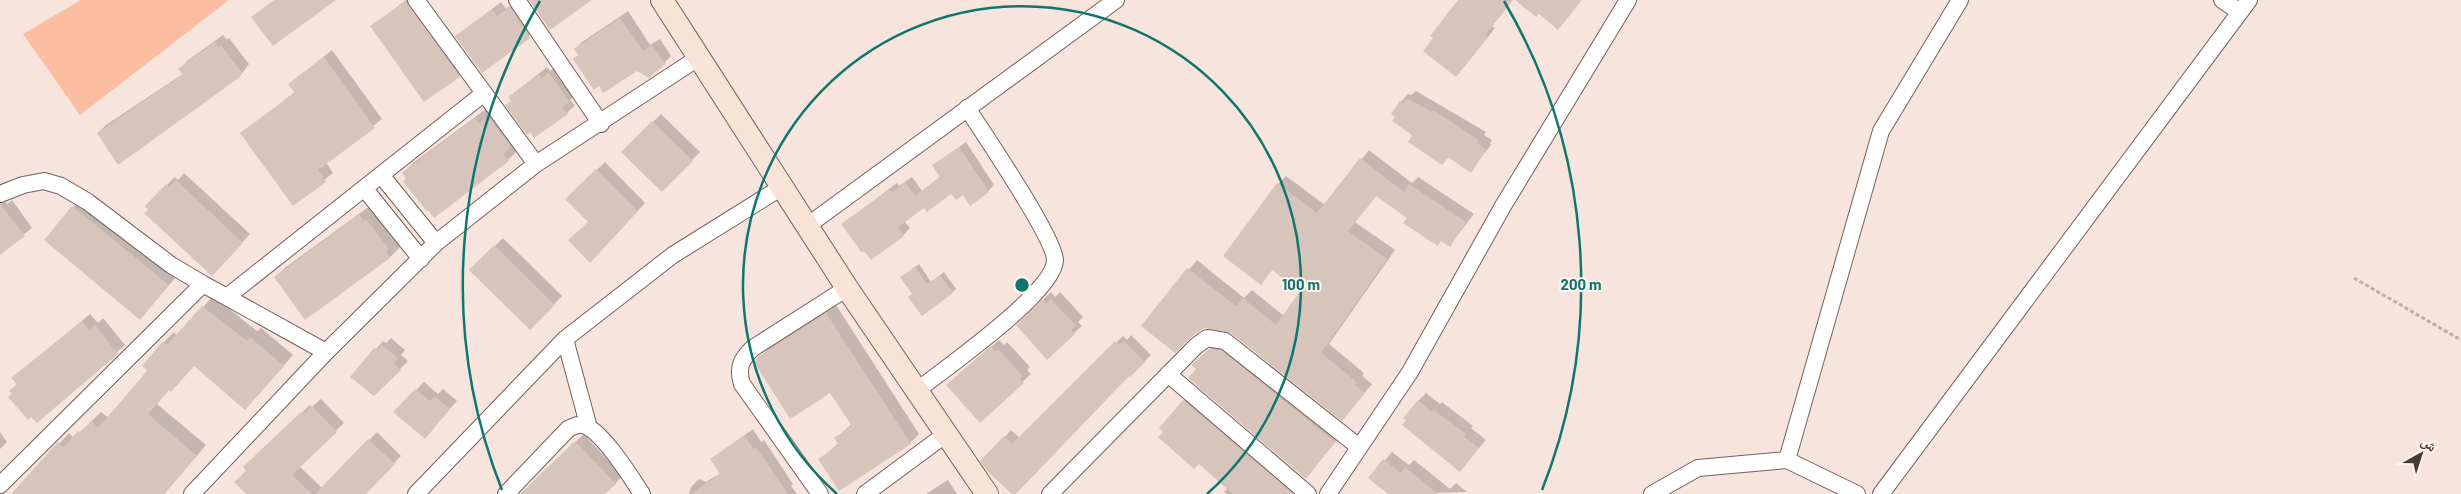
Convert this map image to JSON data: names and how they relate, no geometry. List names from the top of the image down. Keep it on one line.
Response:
{"north":"top right","rings":["100 m","200 m"]}
